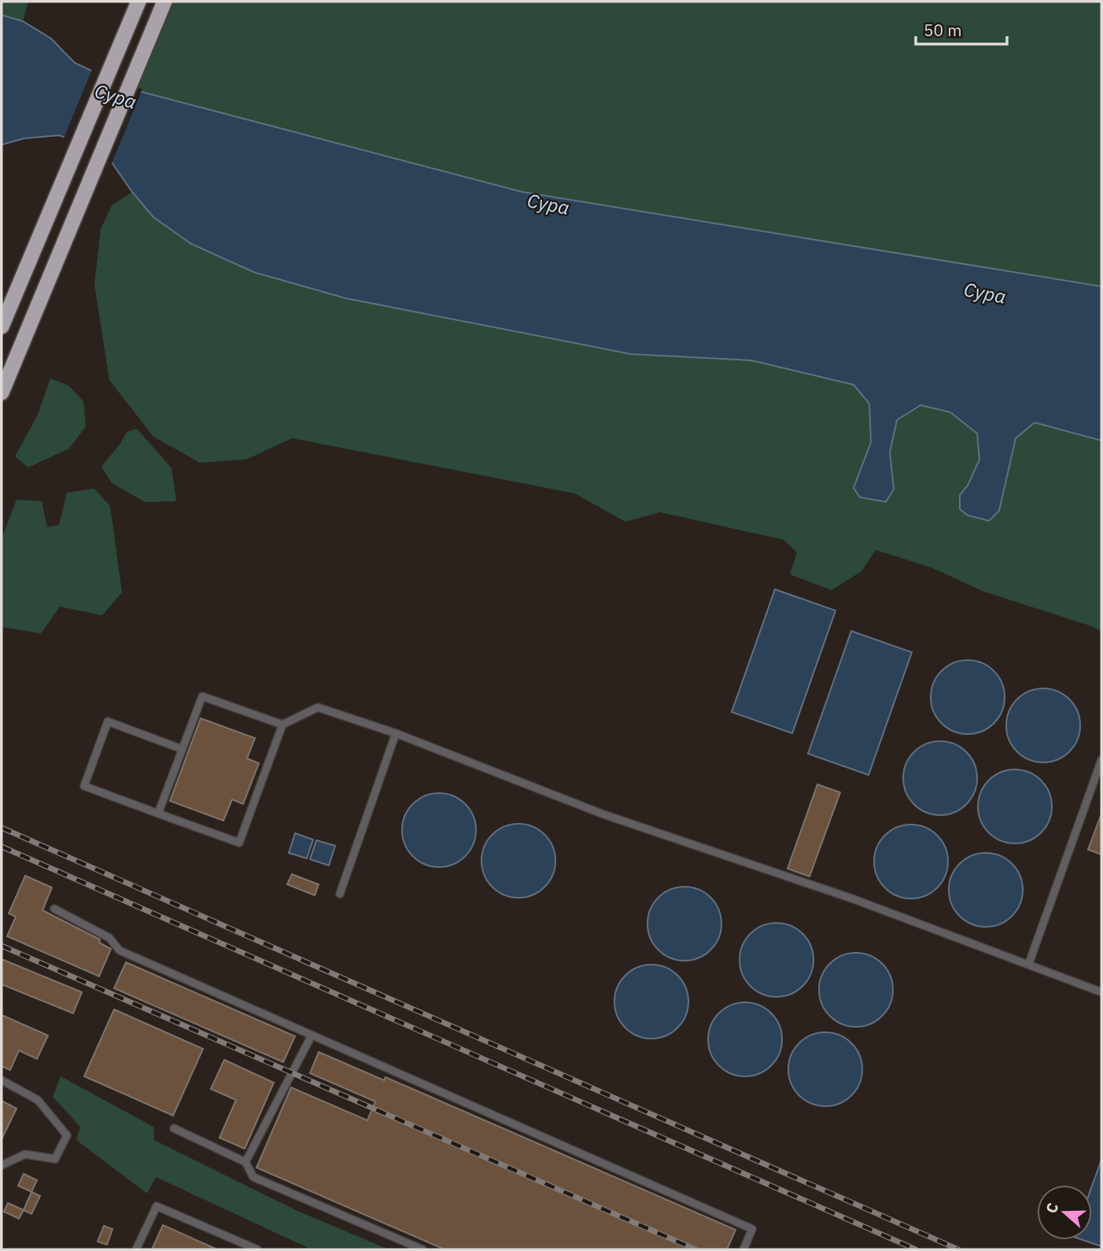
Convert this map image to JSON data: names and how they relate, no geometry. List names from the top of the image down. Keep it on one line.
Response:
{"water":["Сура"],"scale_bar":"50 m","north":"left"}
